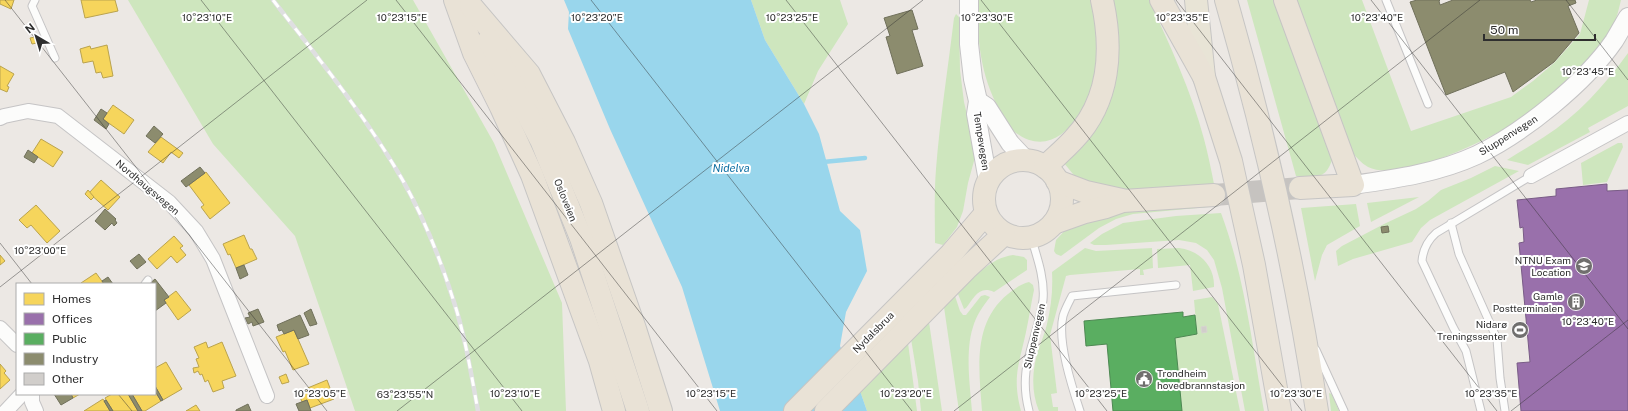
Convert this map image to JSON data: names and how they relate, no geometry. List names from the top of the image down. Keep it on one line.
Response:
{"streets":{"highway":["Sluppenvegen","Osloveien","Nydalsbrua"],"street":["Tempevegen","Nordhaugsvegen"]},"crossings":[["Sluppenvegen","Tempevegen"],["Sluppenvegen","Nydalsbrua"],["Tempevegen","Nydalsbrua"]],"water":["Nidelva"],"places":{"school or university":["NTNU Exam Location"],"building":["Gamle Postterminalen"],"sports":["Nidarø Treningssenter"],"public building":["Trondheim hovedbrannstasjon"]},"legend":["Homes","Offices","Public","Industry","Other"],"scale_bar":"50 m","north":"top left","coordinates":["10°23'20\"E","10°23'35\"E","10°23'10\"E","10°23'15\"E","10°23'25\"E","10°23'30\"E","10°23'40\"E","10°23'45\"E","10°23'00\"E","10°23'05\"E","63°23'55\"N"]}
